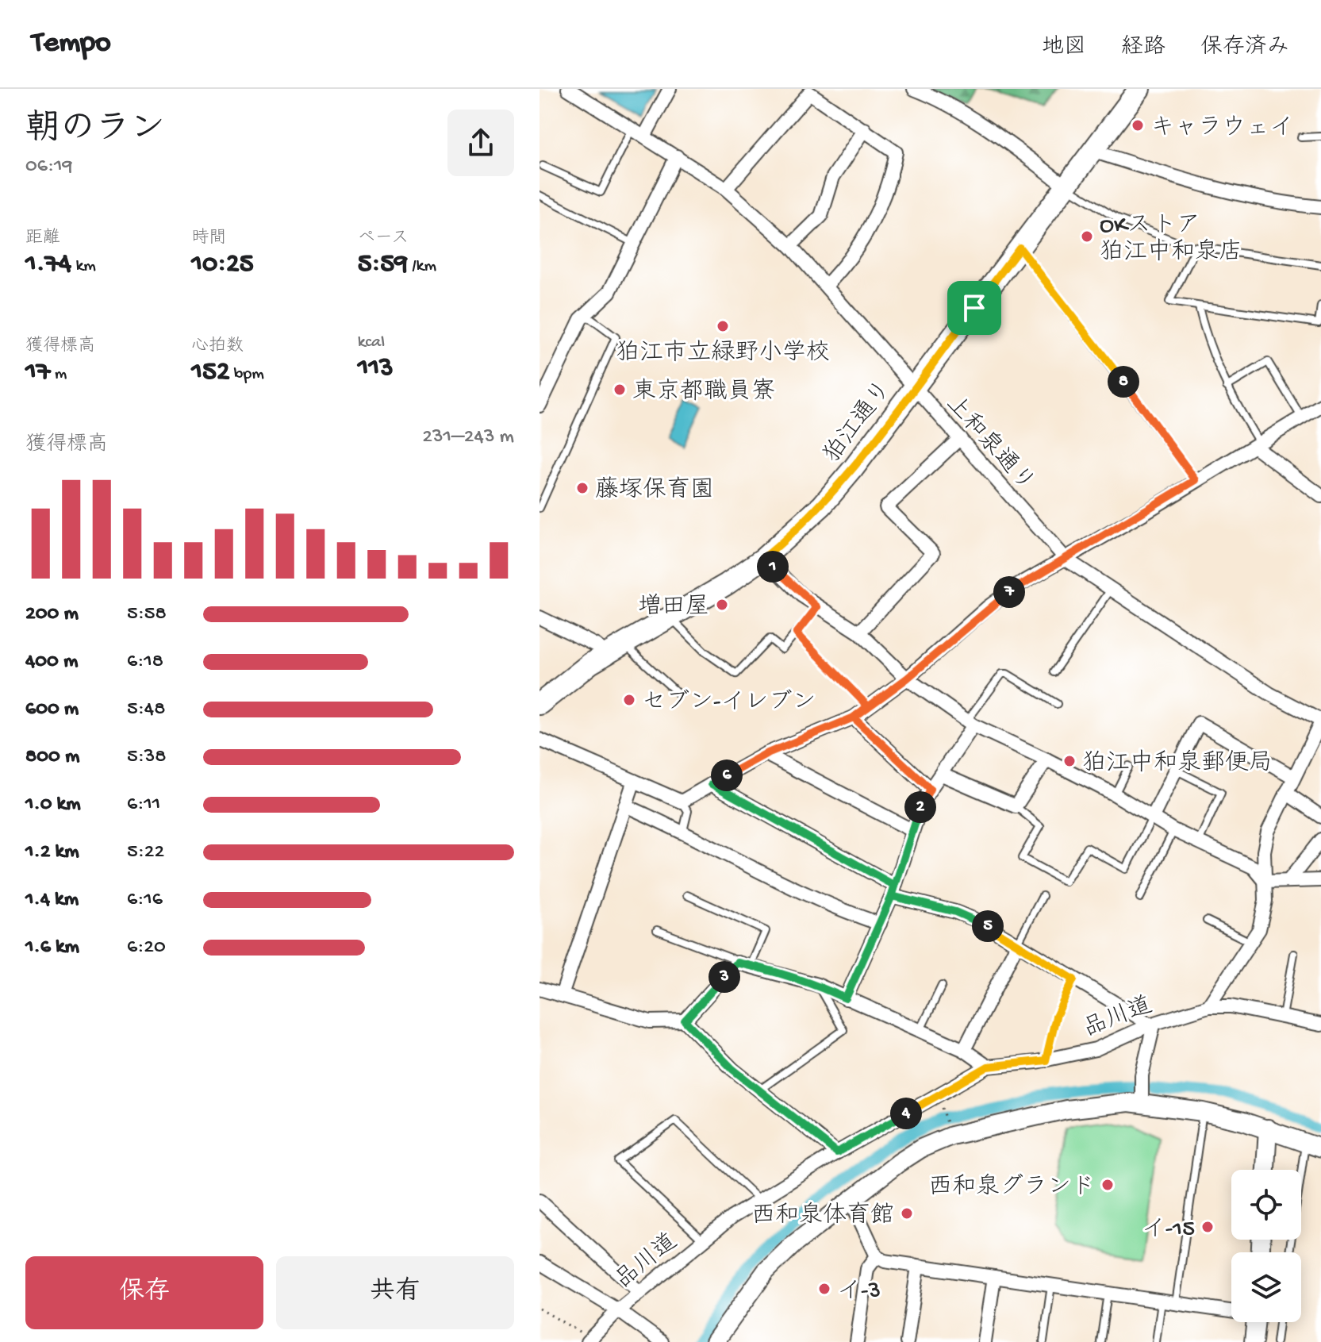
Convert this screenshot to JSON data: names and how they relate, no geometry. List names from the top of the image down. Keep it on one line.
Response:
{"streets":{"main road":["狛江通り"],"street":["上和泉通り","品川道"]},"crossings":[["狛江通り","上和泉通り"]],"places":["キャラウェイ","OKストア 狛江中和泉店","狛江市立緑野小学校","東京都職員寮","藤塚保育園","増田屋","セブン-イレブン","狛江中和泉郵便局","西和泉グランド","西和泉体育館","イ-15","イ-3"],"page":{"header":"Tempo","nav":["地図","経路","保存済み"],"heading":["朝のラン","06:19"],"stats":[["距離","1.74 km"],["時間","10:25"],["ペース","5:59 /km"],["獲得標高","17 m"],["心拍数","152 bpm"],["kcal","113"]],"pins":["8","1","7","6","2","5","3","4"],"chart":["獲得標高","231–243 m"],"list":[{"name":"200 m","note":"5:58"},{"name":"400 m","note":"6:18"},{"name":"600 m","note":"5:48"},{"name":"800 m","note":"5:38"},{"name":"1.0 km","note":"6:11"},{"name":"1.2 km","note":"5:22"},{"name":"1.4 km","note":"6:16"},{"name":"1.6 km","note":"6:20"}],"buttons":["保存","共有"]}}
